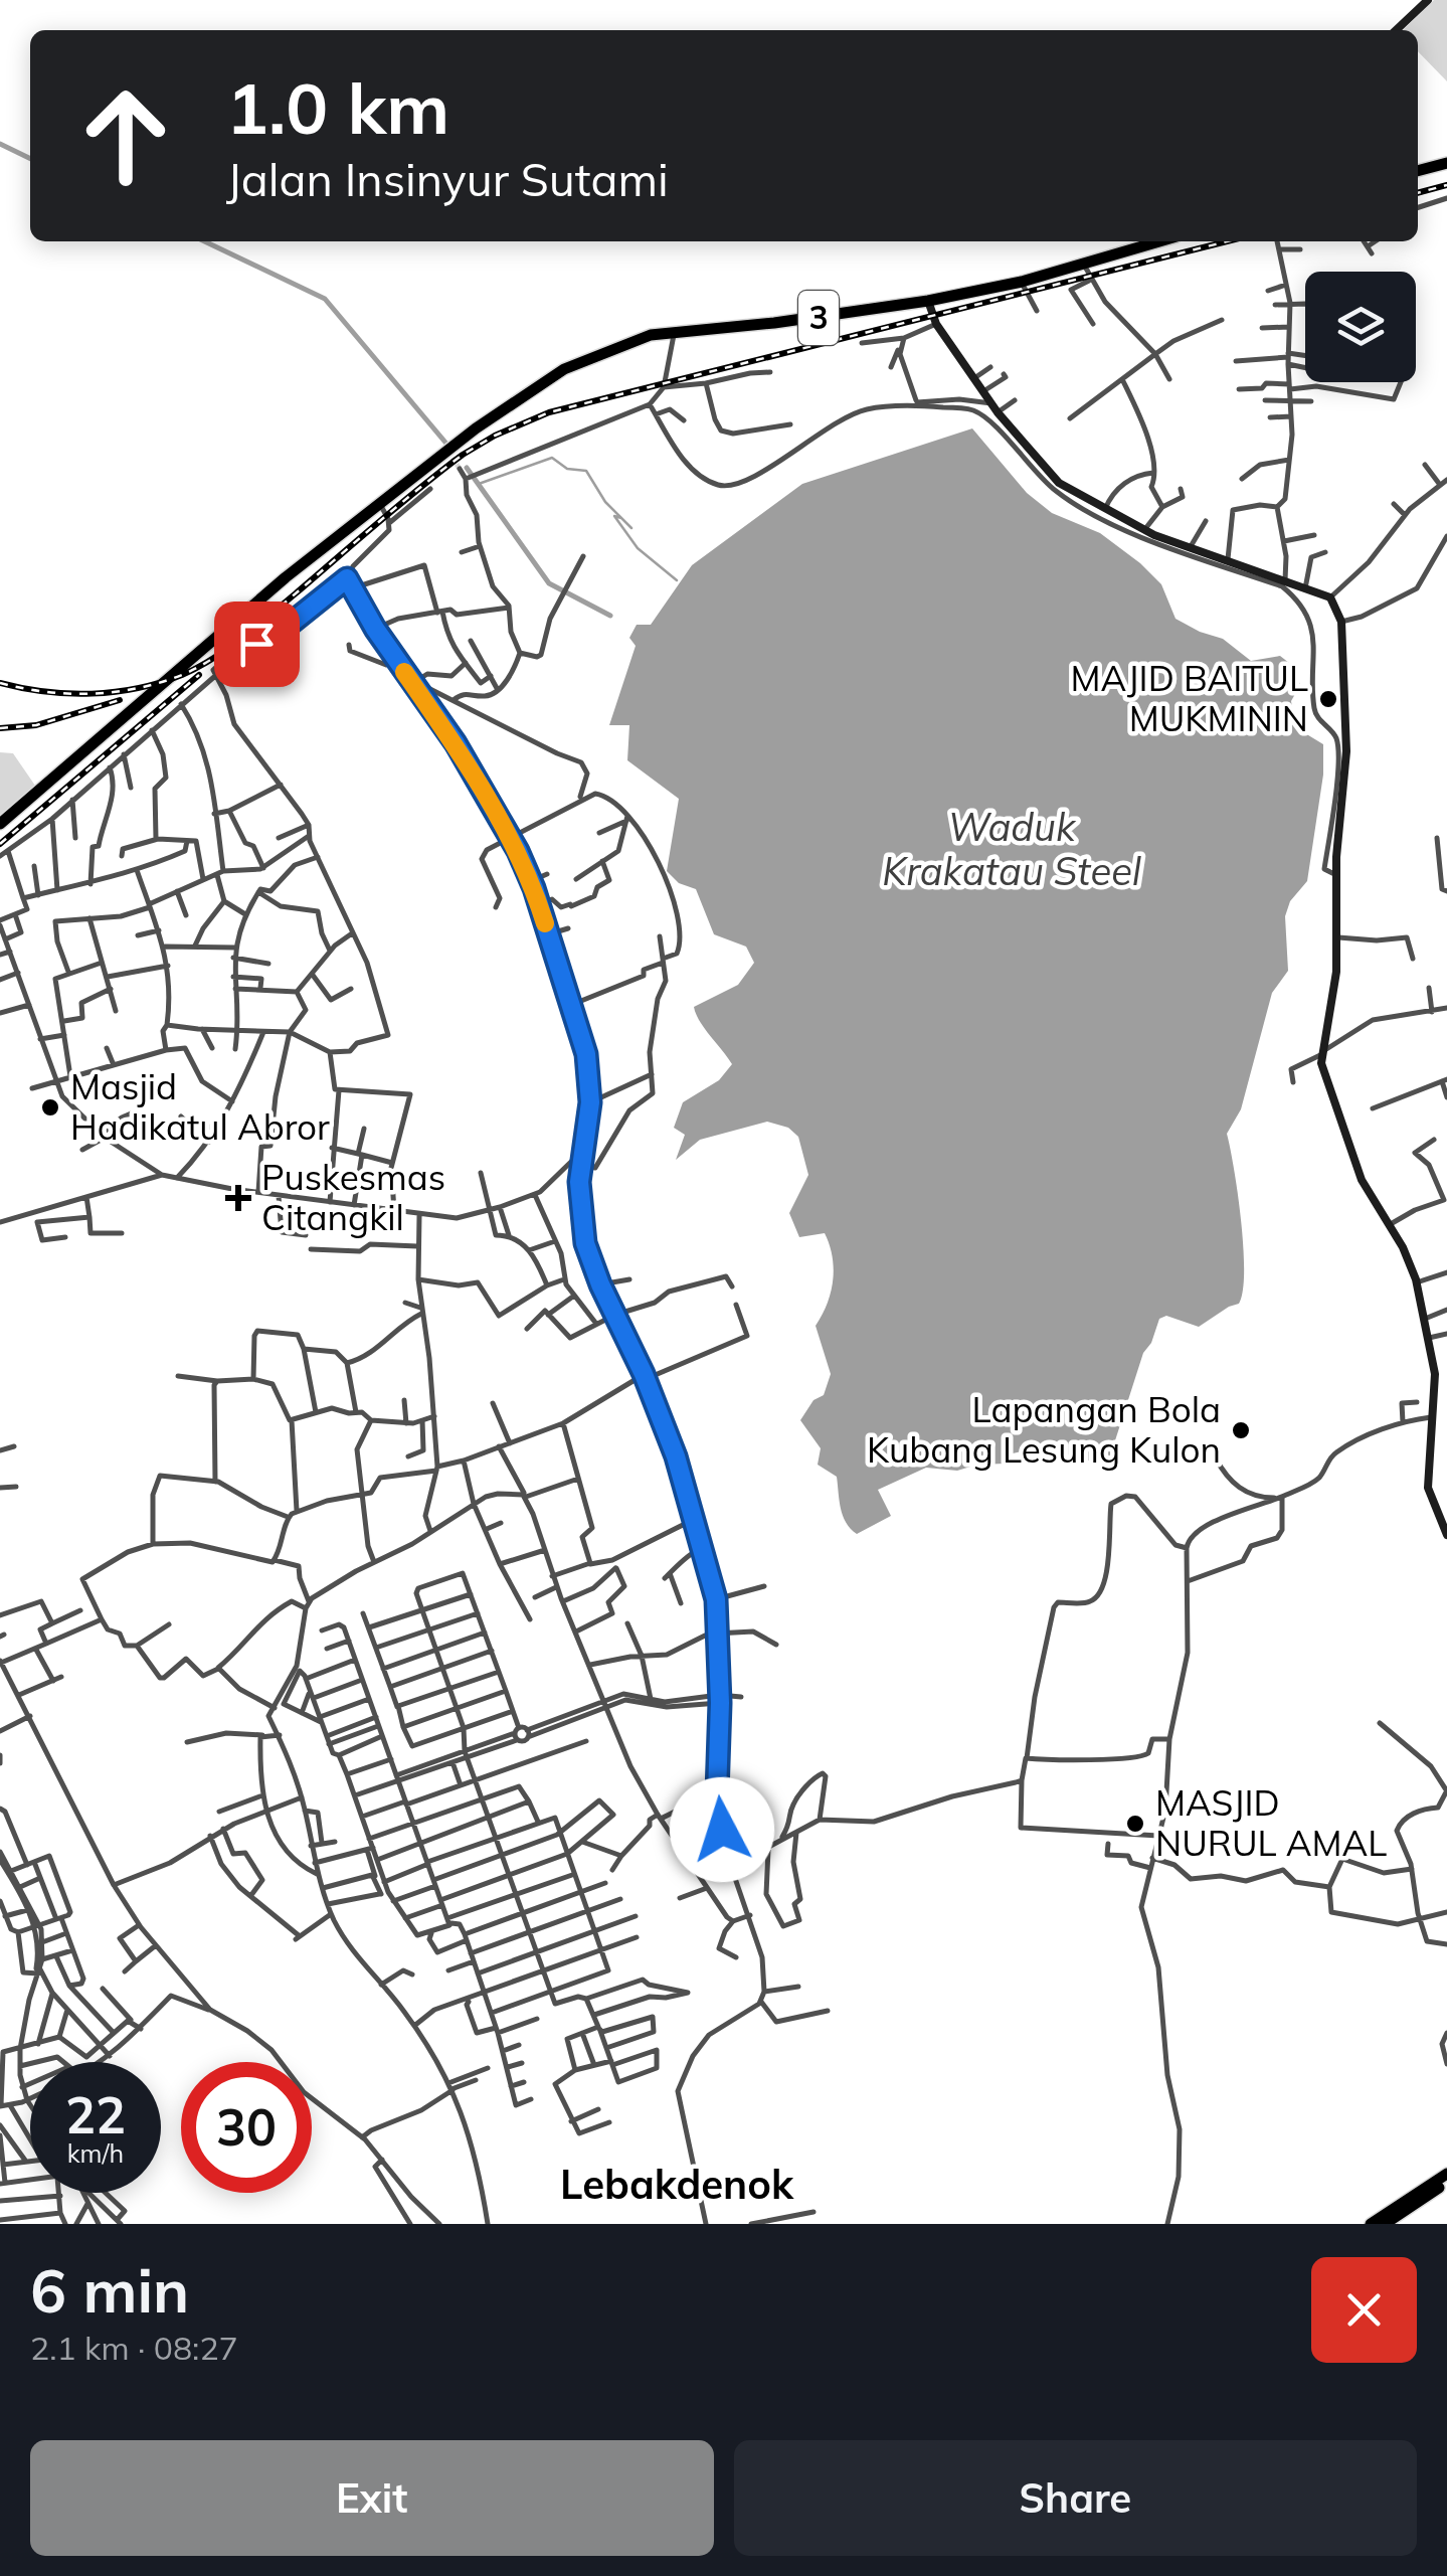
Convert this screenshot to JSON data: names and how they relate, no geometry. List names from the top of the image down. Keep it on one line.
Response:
{"streets":{"highway":["3"]},"districts":["Lebakdenok"],"water":["Waduk Krakatau Steel"],"places":{"other":["MAJID BAITUL MUKMININ","Masjid Hadikatul Abror","Lapangan Bola Kubang Lesung Kulon","MASJID NURUL AMAL"],"health":["Puskesmas Citangkil"]},"page":{"turn":["1.0 km","Jalan Insinyur Sutami"],"speed":"22 km/h","limit":"30","heading":["6 min","2.1 km · 08:27"],"buttons":["Exit","Share"]}}
